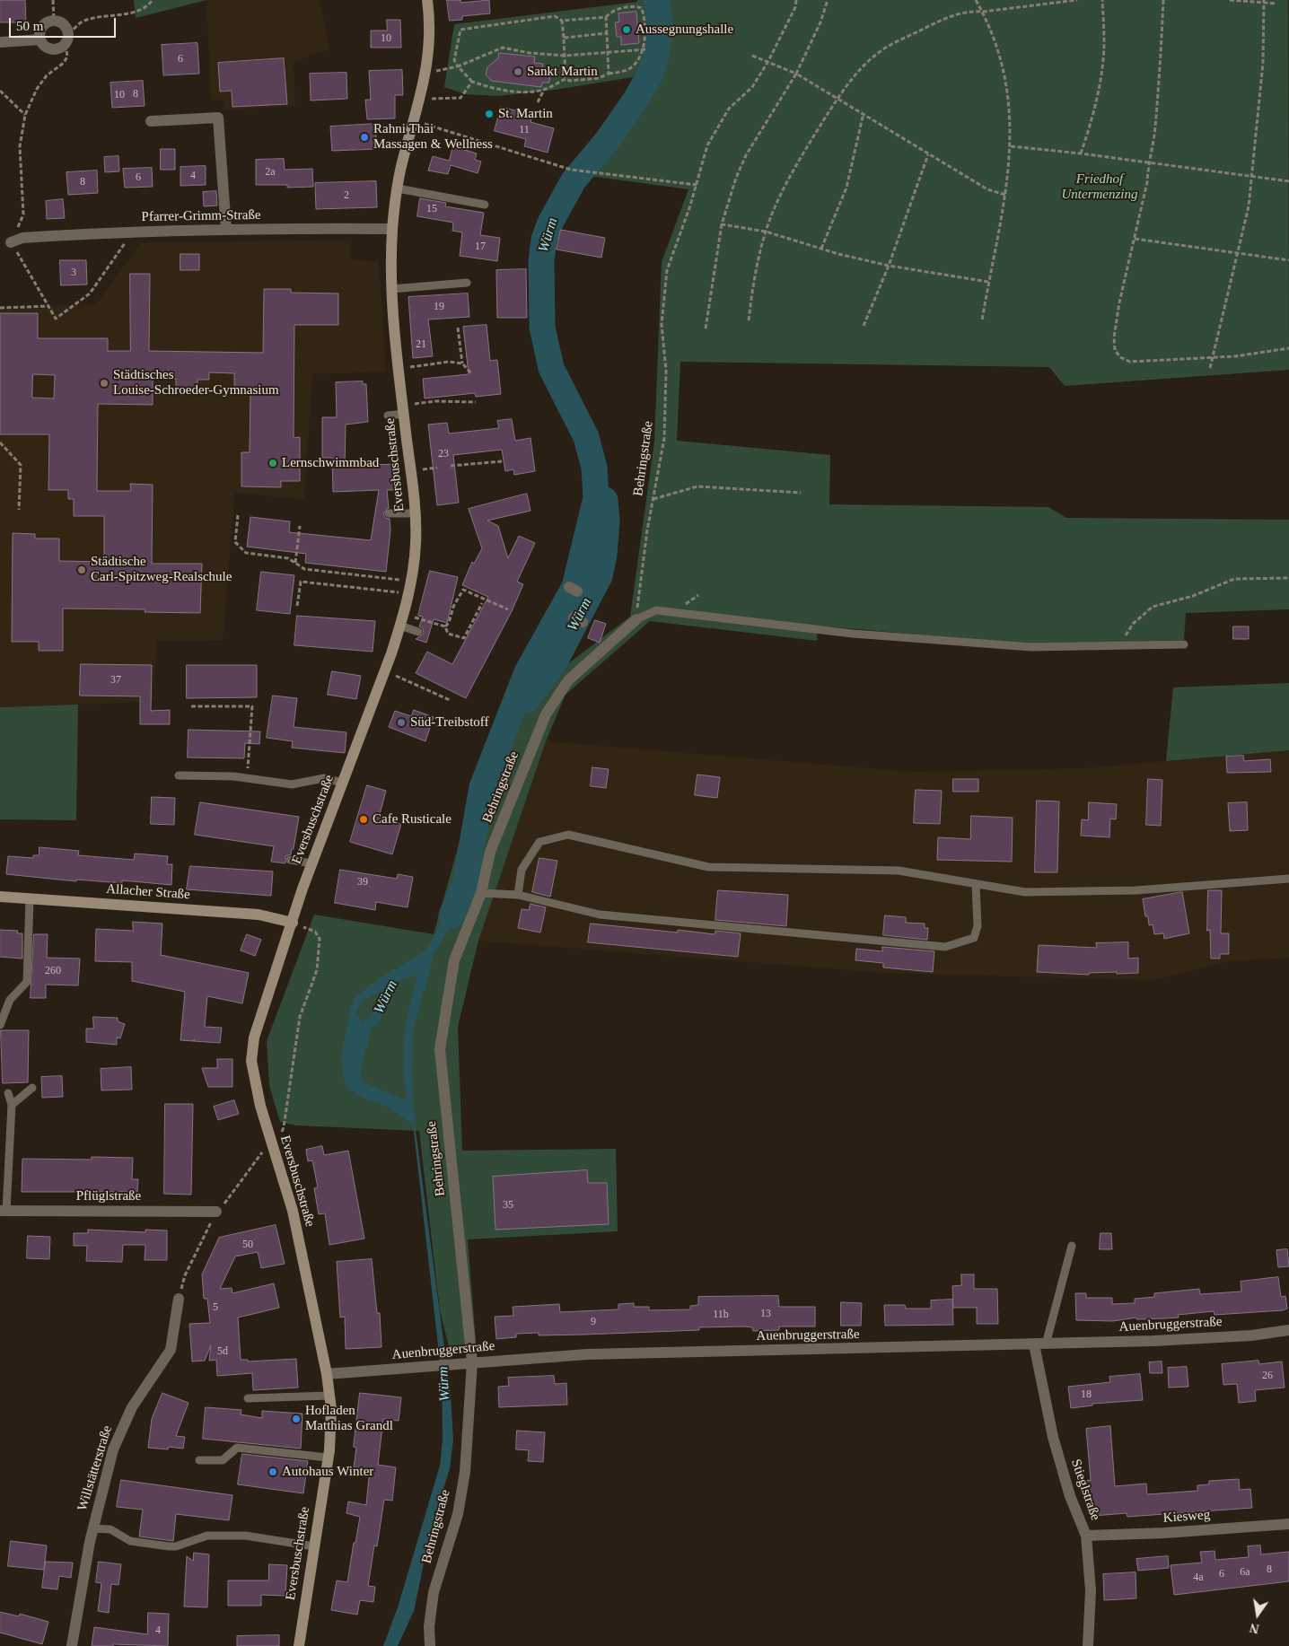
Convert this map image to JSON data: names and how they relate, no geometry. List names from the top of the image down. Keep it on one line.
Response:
{"streets":{"main road":["Eversbuschstraße","Allacher Straße"],"street":["Pfarrer-Grimm-Straße","Behringstraße","Pflüglstraße","Auenbruggerstraße","Willstätterstraße","Stieglstraße","Kiesweg"]},"crossings":[["Pfarrer-Grimm-Straße","Eversbuschstraße"],["Behringstraße","Auenbruggerstraße"],["Eversbuschstraße","Allacher Straße"],["Eversbuschstraße","Auenbruggerstraße"],["Auenbruggerstraße","Stieglstraße"],["Stieglstraße","Kiesweg"]],"water":["Würm"],"parks":["Friedhof Untermenzing"],"places":["Aussegnungshalle","Sankt Martin","St. Martin","Rahni Thai Massagen & Wellness","Städtisches Louise-Schroeder-Gymnasium","Lernschwimmbad","Städtische Carl-Spitzweg-Realschule","Süd-Treibstoff","Cafe Rusticale","Hofladen Matthias Grandl","Autohaus Winter"],"house_numbers":["10","6","8","10","11","2a","4","6","8","2","15","17","3","19","21","23","37","39","260","35","50","5","13","11b","9","5d","26","18","8","6a","6","4a","4"],"scale_bar":"50 m","north":"bottom"}
